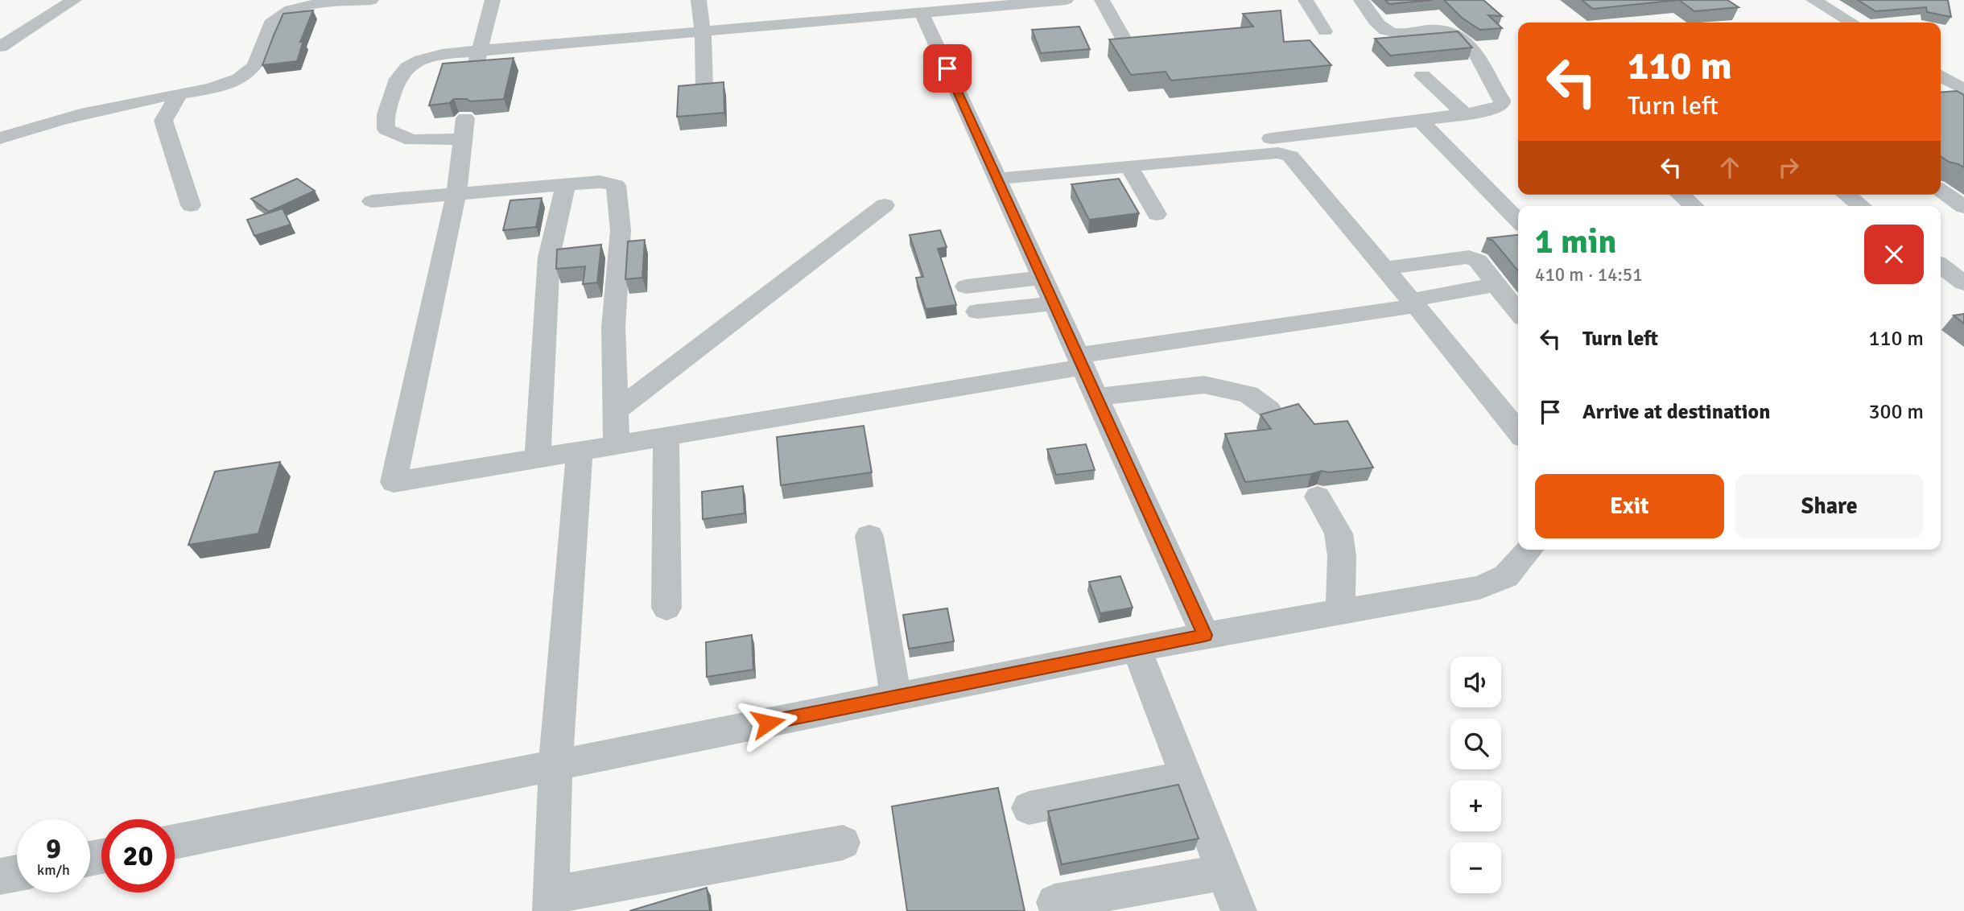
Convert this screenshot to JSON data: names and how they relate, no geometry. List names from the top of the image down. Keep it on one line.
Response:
{"page":{"turn":["110 m","Turn left"],"heading":["1 min","410 m · 14:51"],"list":[{"name":"Turn left","value":"110 m"},{"name":"Arrive at destination","value":"300 m"}],"buttons":["Exit","Share"],"map_buttons":["+","−"],"speed":"9 km/h","limit":"20"}}
